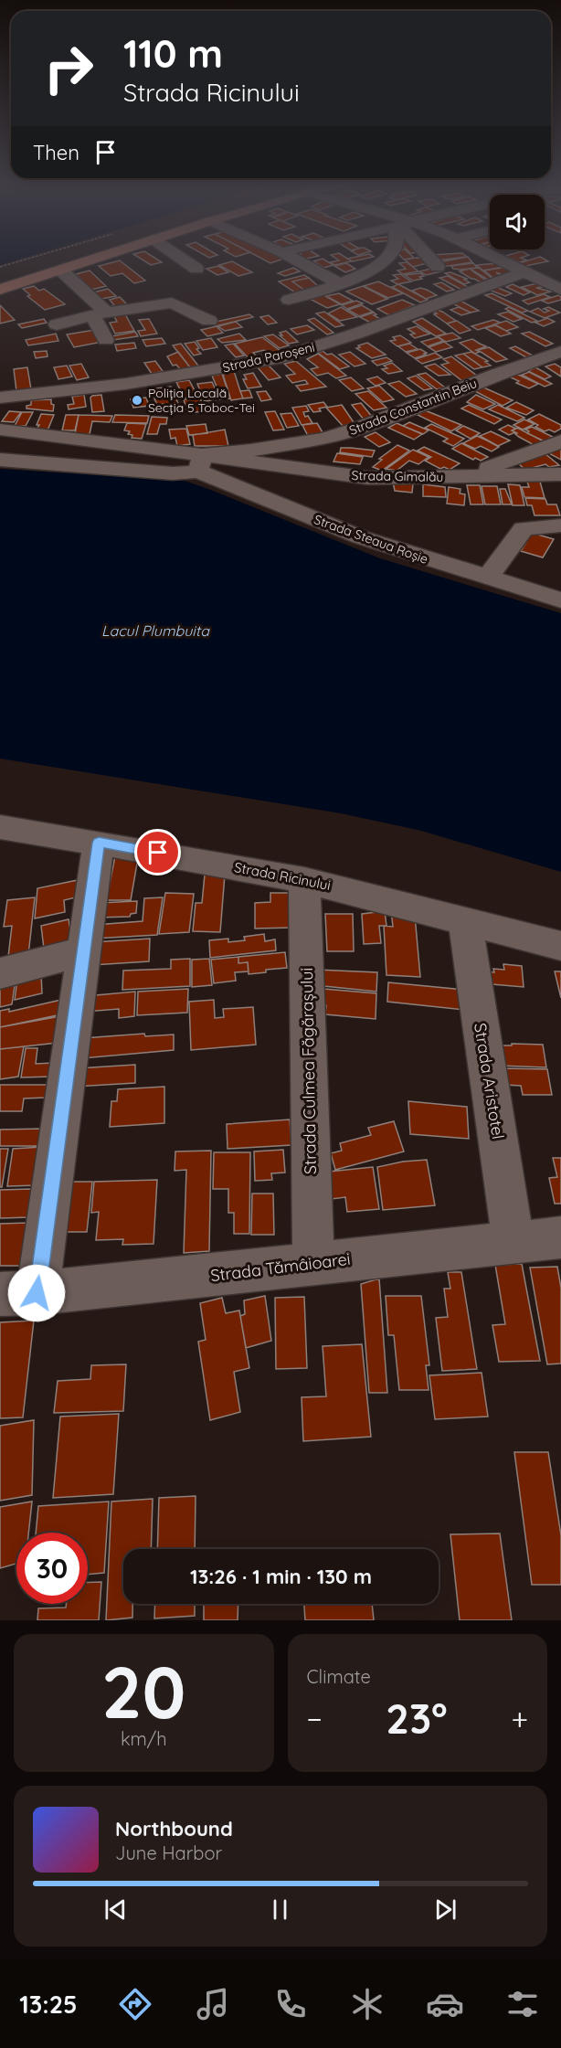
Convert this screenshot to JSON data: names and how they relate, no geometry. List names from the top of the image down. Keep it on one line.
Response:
{"streets":{"street":["Strada Paroșeni","Strada Constantin Beiu","Strada Gimalău","Strada Steaua Roșie","Strada Ricinului","Strada Culmea Făgărașului","Strada Aristotel","Strada Tămâioarei"]},"crossings":[["Strada Constantin Beiu","Strada Gimalău"],["Strada Gimalău","Strada Steaua Roșie"],["Strada Ricinului","Strada Culmea Făgărașului"],["Strada Ricinului","Strada Aristotel"],["Strada Culmea Făgărașului","Strada Tămâioarei"],["Strada Aristotel","Strada Tămâioarei"]],"water":["Lacul Plumbuita"],"places":["Poliția Locală Secția 5 Toboc-Tei"],"page":{"turn":["110 m","Strada Ricinului"],"then":"Then","limit":"30","trip":"13:26 · 1 min · 130 m","tile":[["20","km/h"],"Climate"],"heat":["−","23°","+"],"song":["Northbound","June Harbor"],"tabs":"13:25"}}
